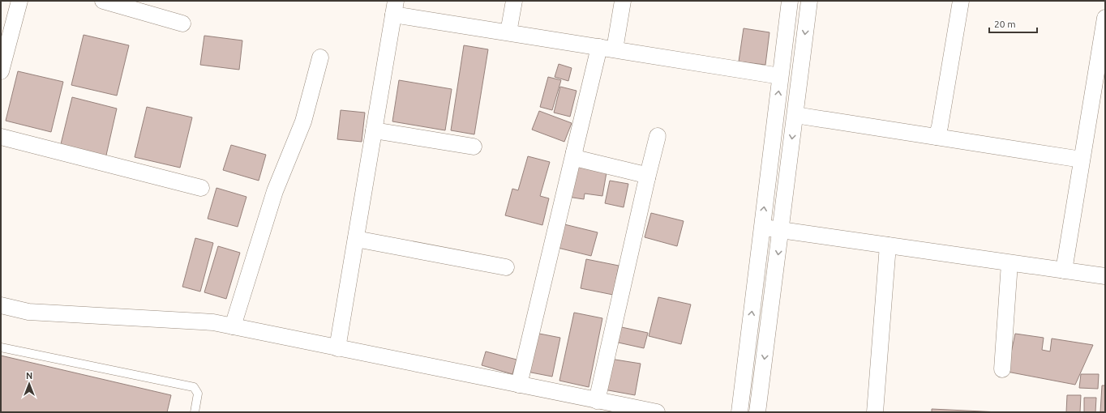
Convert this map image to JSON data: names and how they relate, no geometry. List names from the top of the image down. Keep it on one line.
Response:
{"scale_bar":"20 m","north":"top"}
